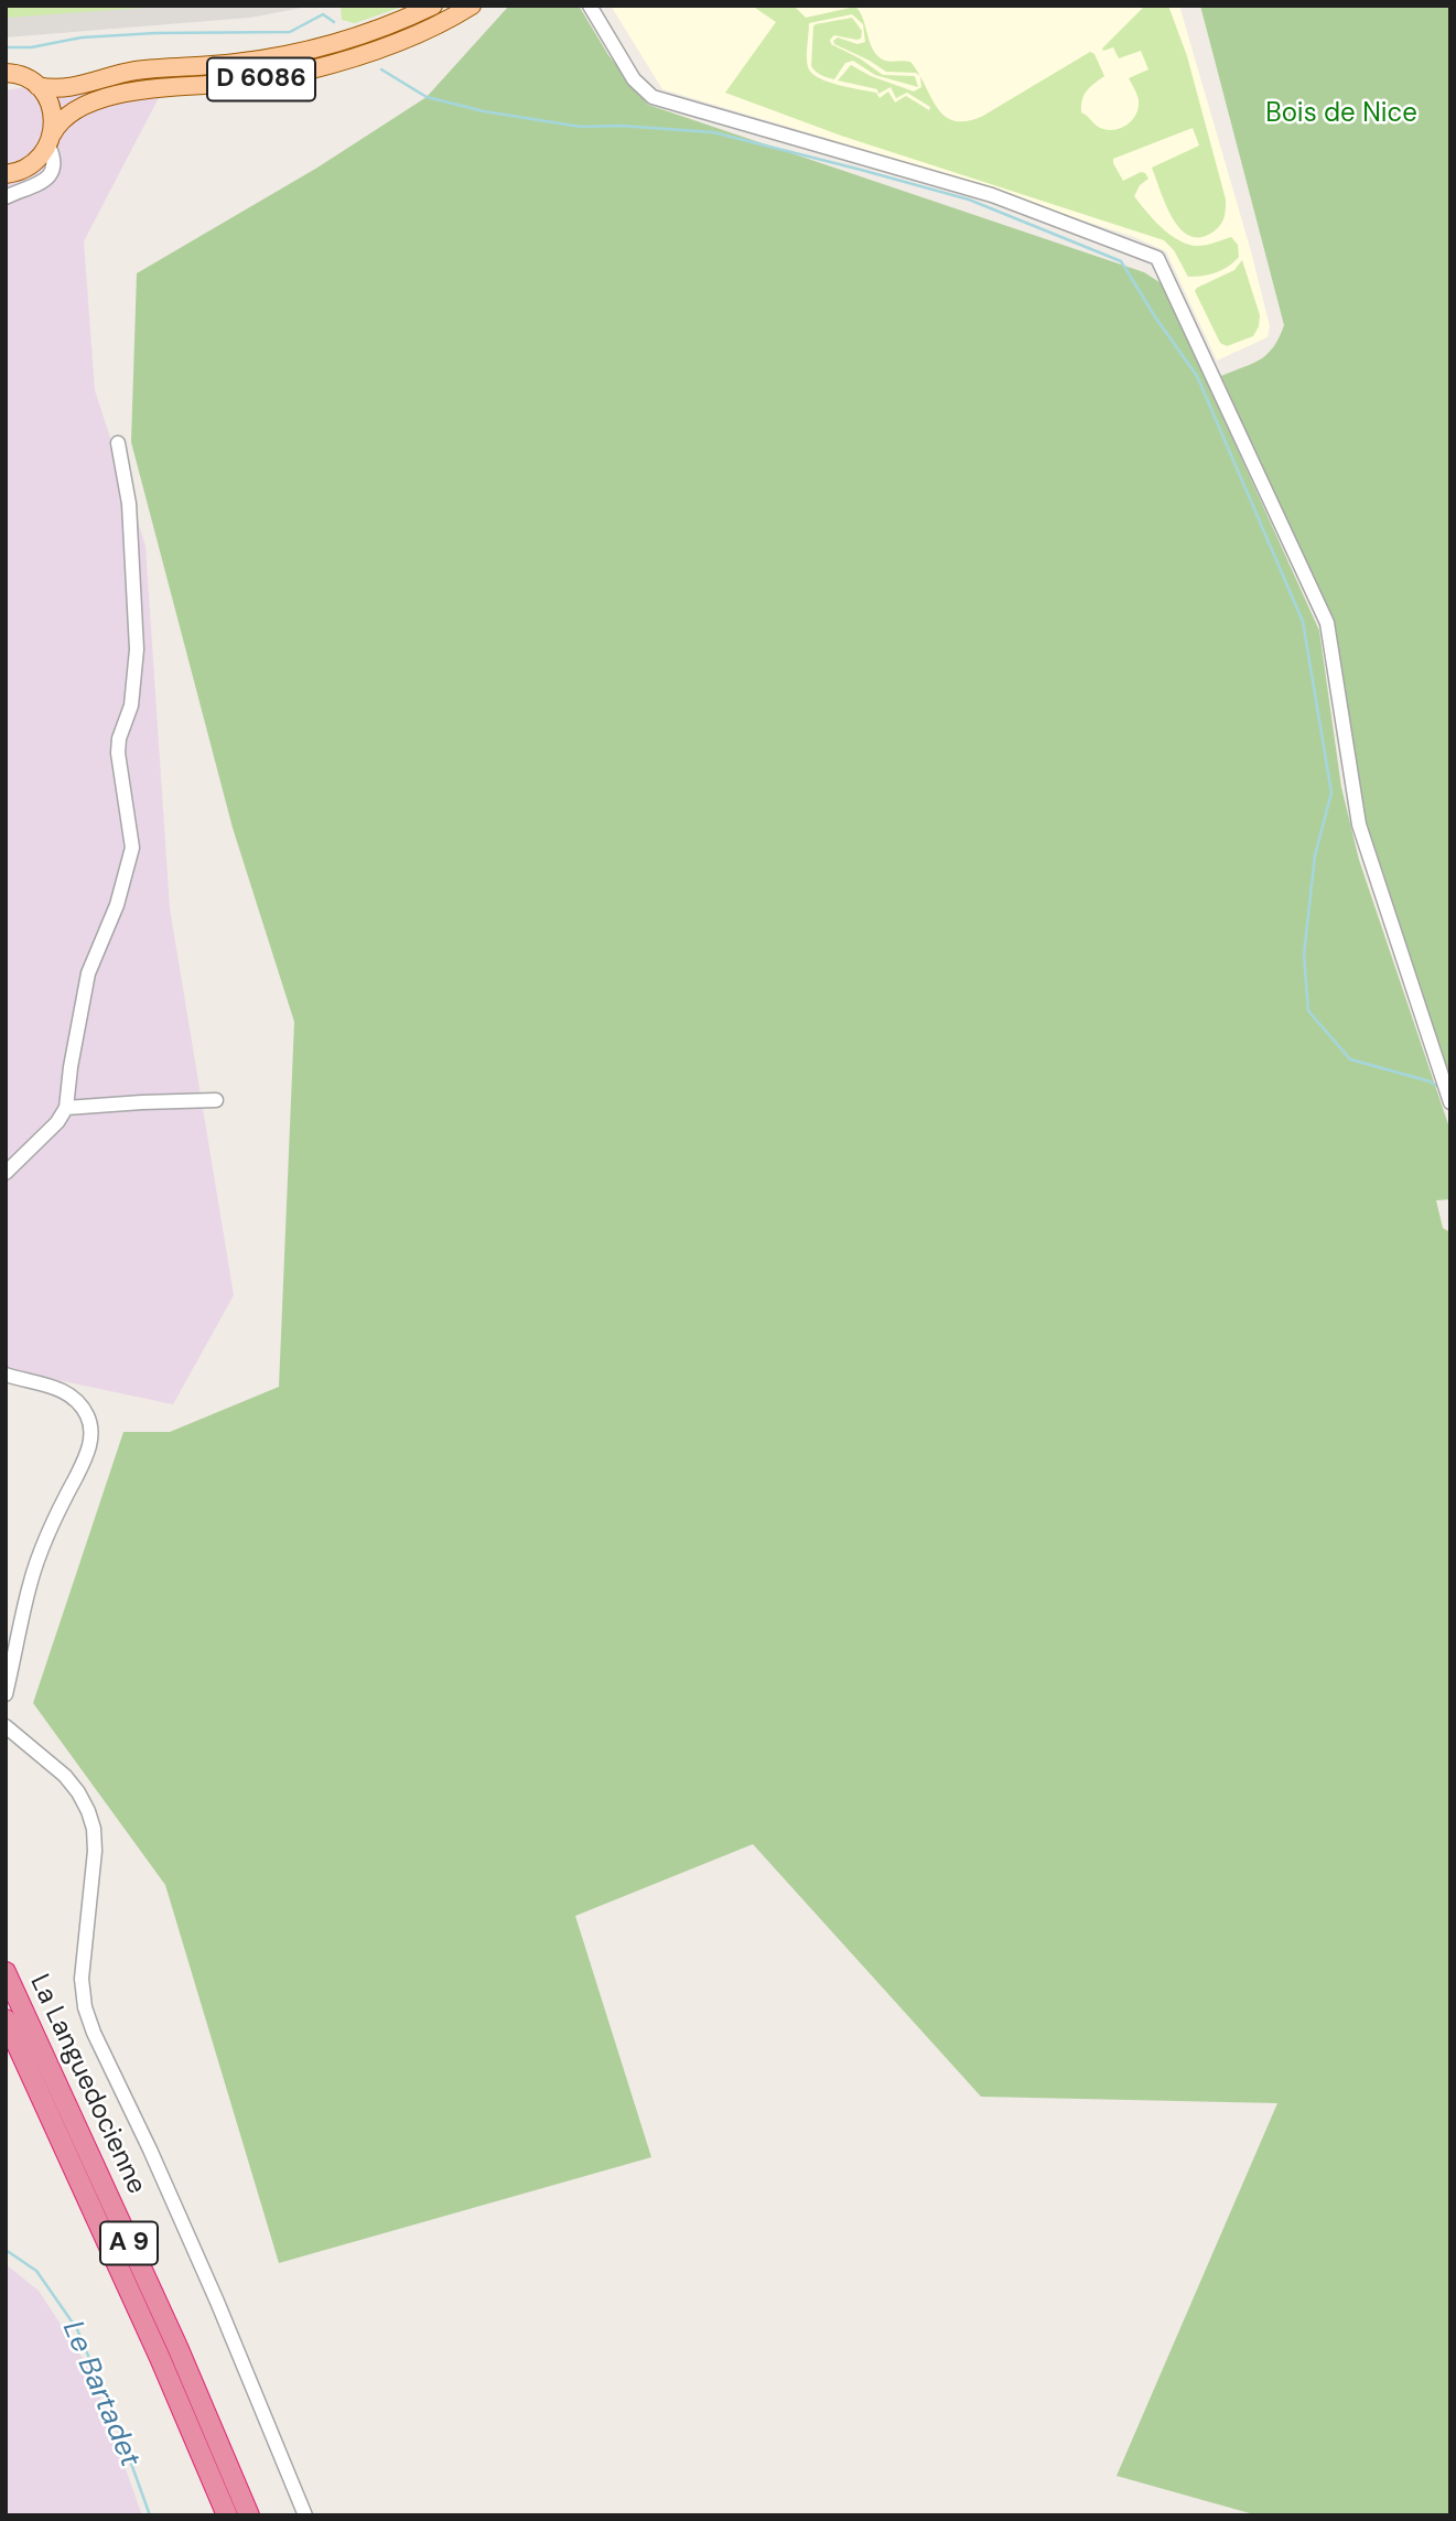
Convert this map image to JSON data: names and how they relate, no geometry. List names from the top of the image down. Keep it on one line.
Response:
{"streets":{"highway":["La Languedocienne","A 9"],"main road":["D 6086"]},"water":["Le Bartadet"],"parks":["Bois de Nice"]}
